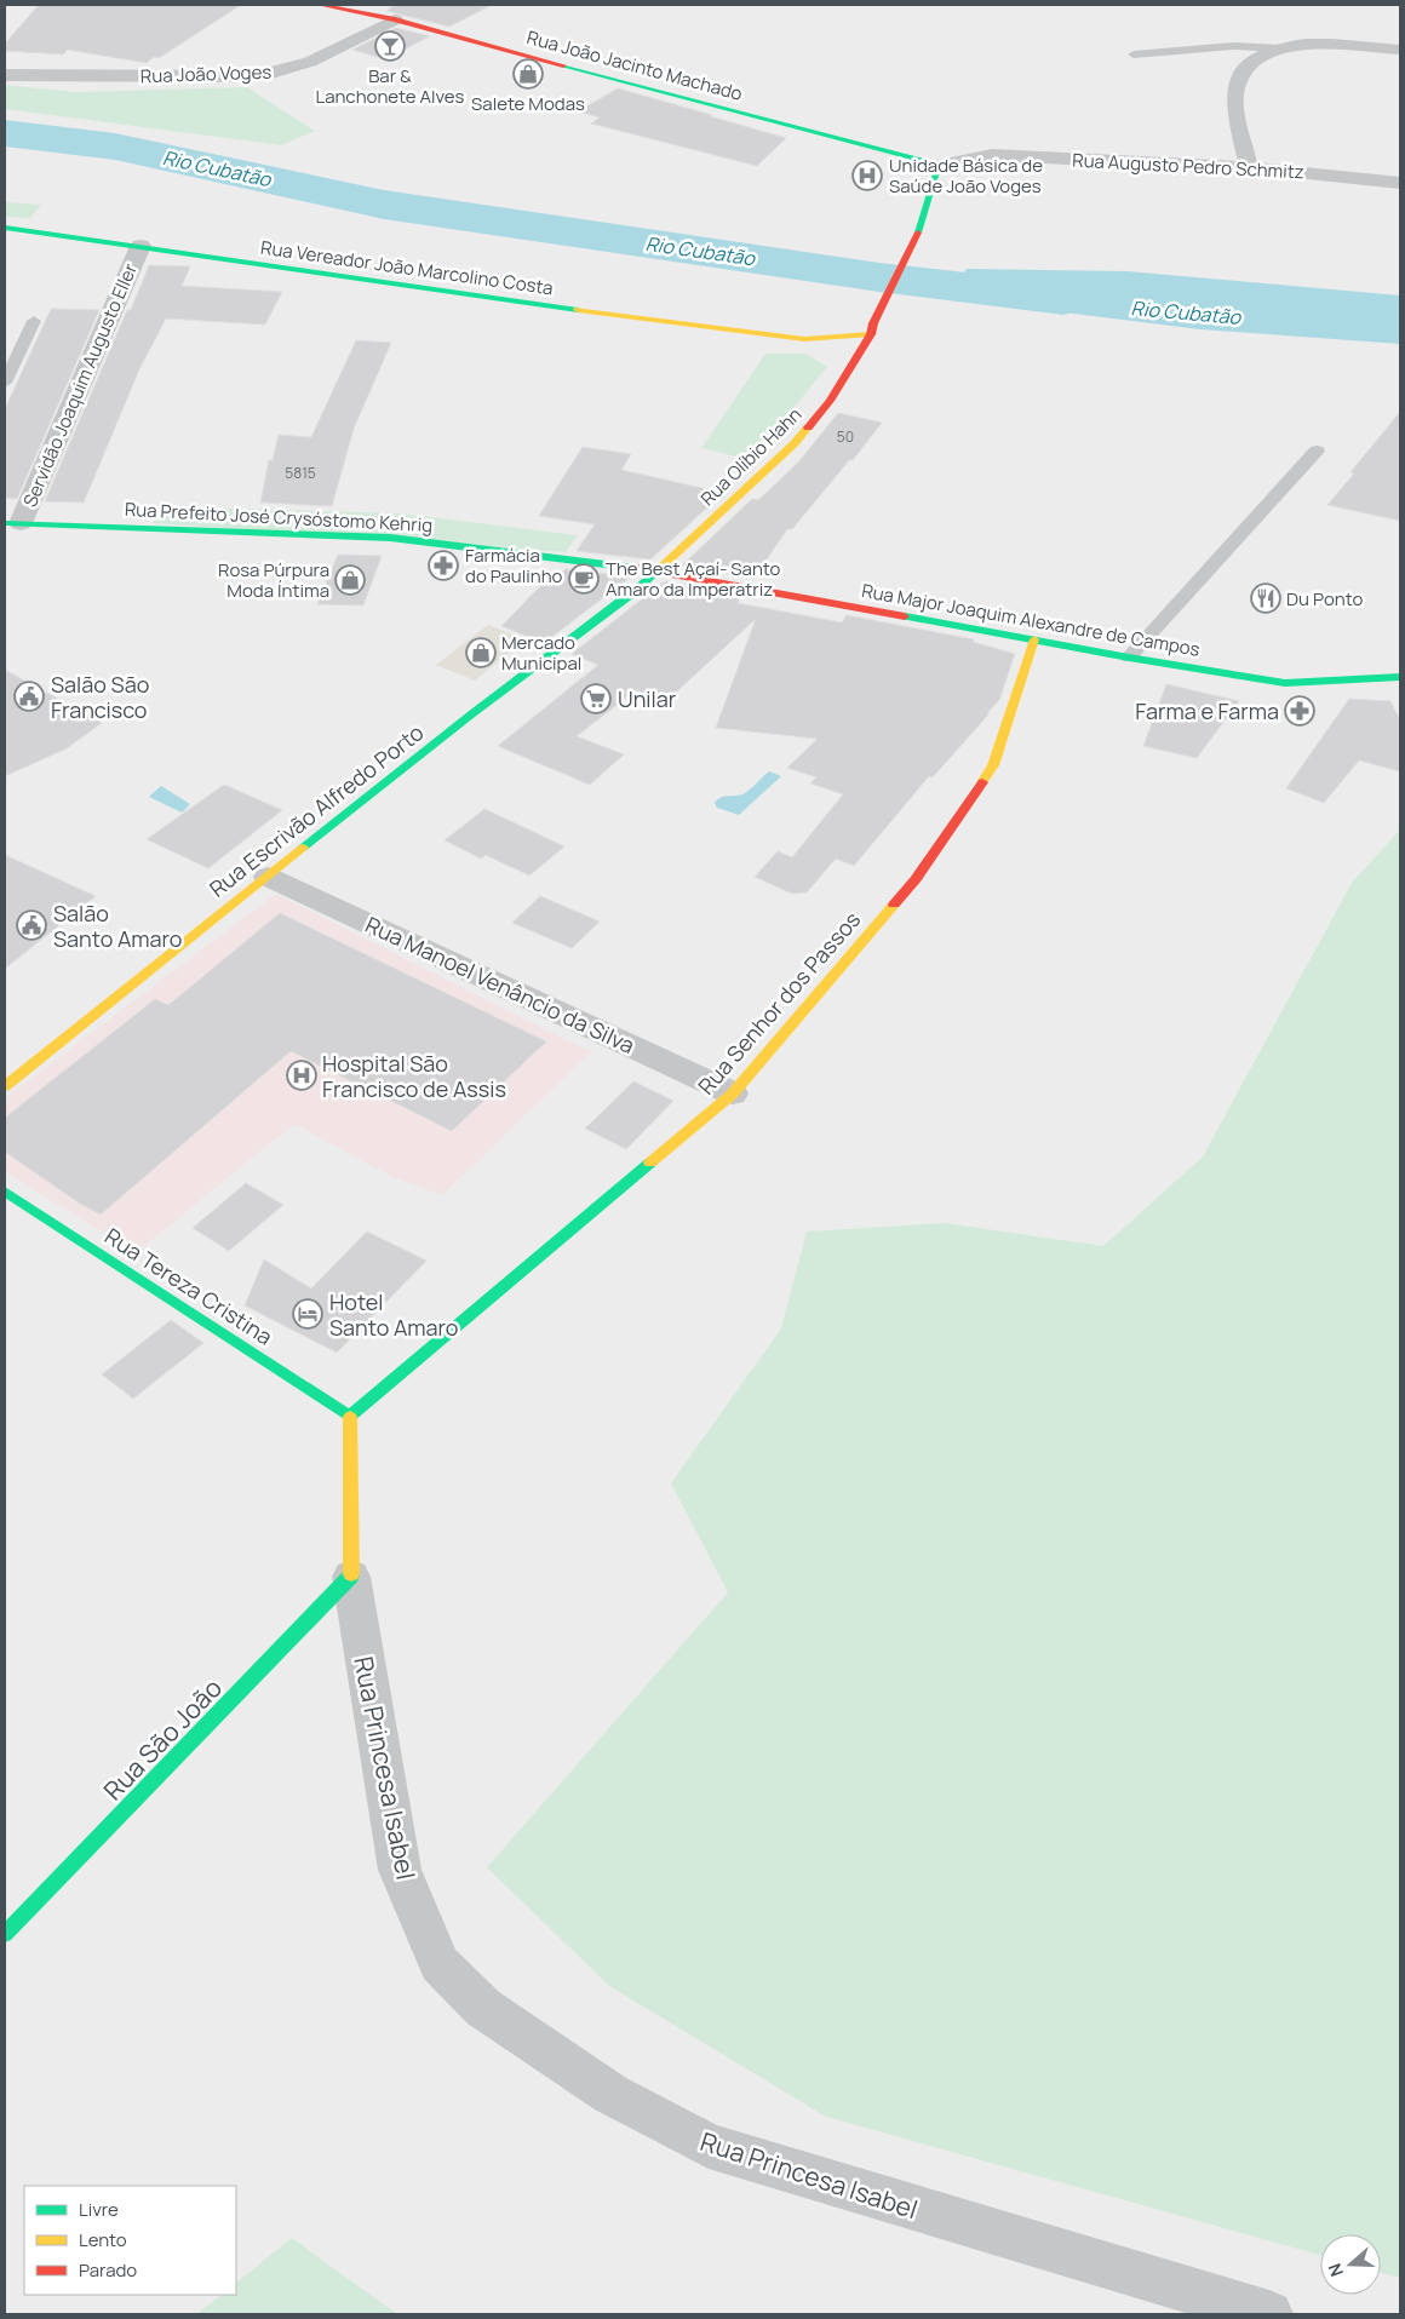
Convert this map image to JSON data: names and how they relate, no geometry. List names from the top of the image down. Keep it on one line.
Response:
{"streets":{"main road":["Rua João Jacinto Machado","Rua Vereador João Marcolino Costa","Rua Olíbio Hahn","Rua Prefeito José Crysóstomo Kehrig","Rua Major Joaquim Alexandre de Campos","Rua Escrivão Alfredo Porto","Rua Senhor dos Passos","Rua Tereza Cristina","Rua São João","Rua Princesa Isabel"],"street":["Rua João Voges","Rua Augusto Pedro Schmitz","Servidão Joaquim Augusto Eller","Rua Manoel Venâncio da Silva"]},"crossings":[["Rua João Jacinto Machado","Rua João Voges"],["Rua João Jacinto Machado","Rua Augusto Pedro Schmitz"],["Rua João Jacinto Machado","Rua Olíbio Hahn"],["Rua Augusto Pedro Schmitz","Rua Olíbio Hahn"],["Rua Vereador João Marcolino Costa","Servidão Joaquim Augusto Eller"],["Rua Vereador João Marcolino Costa","Rua Olíbio Hahn"],["Servidão Joaquim Augusto Eller","Rua Prefeito José Crysóstomo Kehrig"],["Rua Olíbio Hahn","Rua Prefeito José Crysóstomo Kehrig"],["Rua Olíbio Hahn","Rua Major Joaquim Alexandre de Campos"],["Rua Olíbio Hahn","Rua Escrivão Alfredo Porto"],["Rua Prefeito José Crysóstomo Kehrig","Rua Major Joaquim Alexandre de Campos"],["Rua Prefeito José Crysóstomo Kehrig","Rua Escrivão Alfredo Porto"],["Rua Major Joaquim Alexandre de Campos","Rua Escrivão Alfredo Porto"],["Rua Major Joaquim Alexandre de Campos","Rua Senhor dos Passos"],["Rua Escrivão Alfredo Porto","Rua Manoel Venâncio da Silva"],["Rua Manoel Venâncio da Silva","Rua Senhor dos Passos"],["Rua Senhor dos Passos","Rua Tereza Cristina"],["Rua Senhor dos Passos","Rua Princesa Isabel"],["Rua Tereza Cristina","Rua Princesa Isabel"],["Rua São João","Rua Princesa Isabel"]],"water":["Rio Cubatão"],"places":{"bar":["Bar & Lanchonete Alves"],"shop":["Salete Modas","Rosa Púrpura Moda Íntima","Mercado Municipal"],"hospital":["Unidade Básica de Saúde João Voges","Hospital São Francisco de Assis"],"pharmacy":["Farmácia do Paulinho","Farma e Farma"],"cafe":["The Best Açaí- Santo Amaro da Imperatriz"],"restaurant":["Du Ponto"],"public building":["Salão São Francisco","Salão Santo Amaro"],"supermarket":["Unilar"],"hotel":["Hotel Santo Amaro"]},"house_numbers":["50","5815"],"legend":["Livre","Lento","Parado"],"north":"left"}
